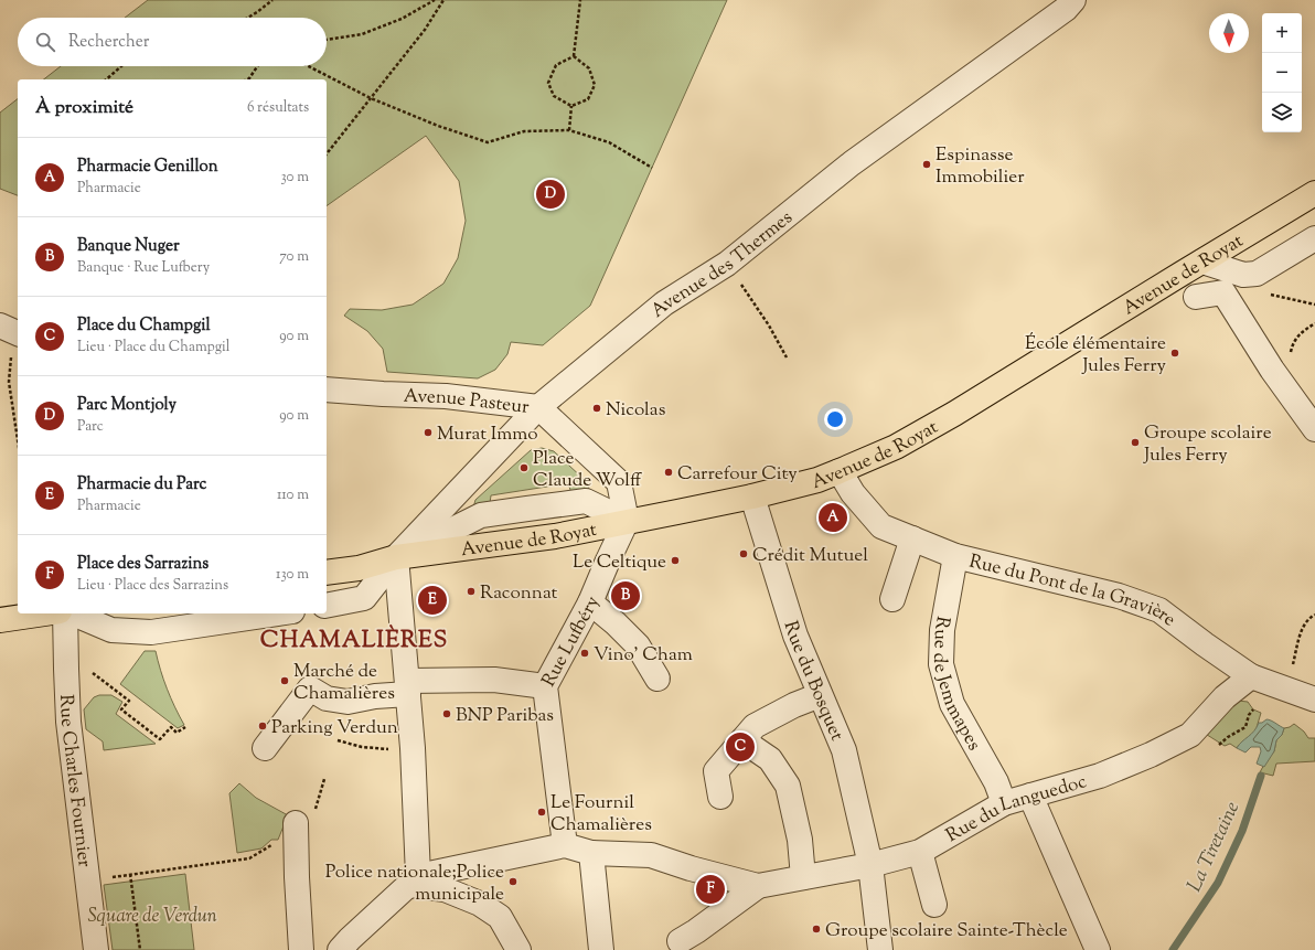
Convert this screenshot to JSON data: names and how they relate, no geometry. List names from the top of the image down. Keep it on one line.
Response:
{"streets":{"main road":["Avenue de Royat"],"street":["Avenue des Thermes","Avenue Pasteur","Rue du Pont de la Gravière","Rue Lufbéry","Rue du Bosquet","Rue de Jemmapes","Rue Charles Fournier","Rue du Languedoc"]},"crossings":[["Avenue des Thermes","Avenue de Royat"],["Avenue des Thermes","Avenue Pasteur"],["Avenue de Royat","Avenue Pasteur"],["Avenue de Royat","Rue du Pont de la Gravière"],["Avenue de Royat","Rue Lufbéry"],["Avenue de Royat","Rue du Bosquet"],["Avenue Pasteur","Rue Lufbéry"],["Rue du Pont de la Gravière","Rue de Jemmapes"],["Rue du Pont de la Gravière","Rue du Languedoc"],["Rue du Bosquet","Rue du Languedoc"],["Rue de Jemmapes","Rue du Languedoc"]],"districts":["CHAMALIÈRES"],"water":["La Tiretaine"],"parks":["Square de Verdun"],"places":["Espinasse Immobilier","École élémentaire Jules Ferry","Nicolas","Murat Immo","Groupe scolaire Jules Ferry","Place Claude Wolff","Carrefour City","Crédit Mutuel","Le Celtique","Raconnat","Vino' Cham","Marché de Chamalières","BNP Paribas","Parking Verdun","Le Fournil Chamalières","Police nationale;Police municipale","Groupe scolaire Sainte-Thècle"],"north":"bottom","page":{"map_buttons":["+","−"],"search":"Rechercher","heading":["À proximité","6 résultats"],"list":[{"mark":"A","name":"Pharmacie Genillon","note":"Pharmacie","value":"30 m"},{"mark":"B","name":"Banque Nuger","note":"Banque · Rue Lufbery","value":"70 m"},{"mark":"C","name":"Place du Champgil","note":"Lieu · Place du Champgil","value":"90 m"},{"mark":"D","name":"Parc Montjoly","note":"Parc","value":"90 m"},{"mark":"E","name":"Pharmacie du Parc","note":"Pharmacie","value":"110 m"},{"mark":"F","name":"Place des Sarrazins","note":"Lieu · Place des Sarrazins","value":"130 m"}],"pins":["D","A","B","E","C","F"]}}
